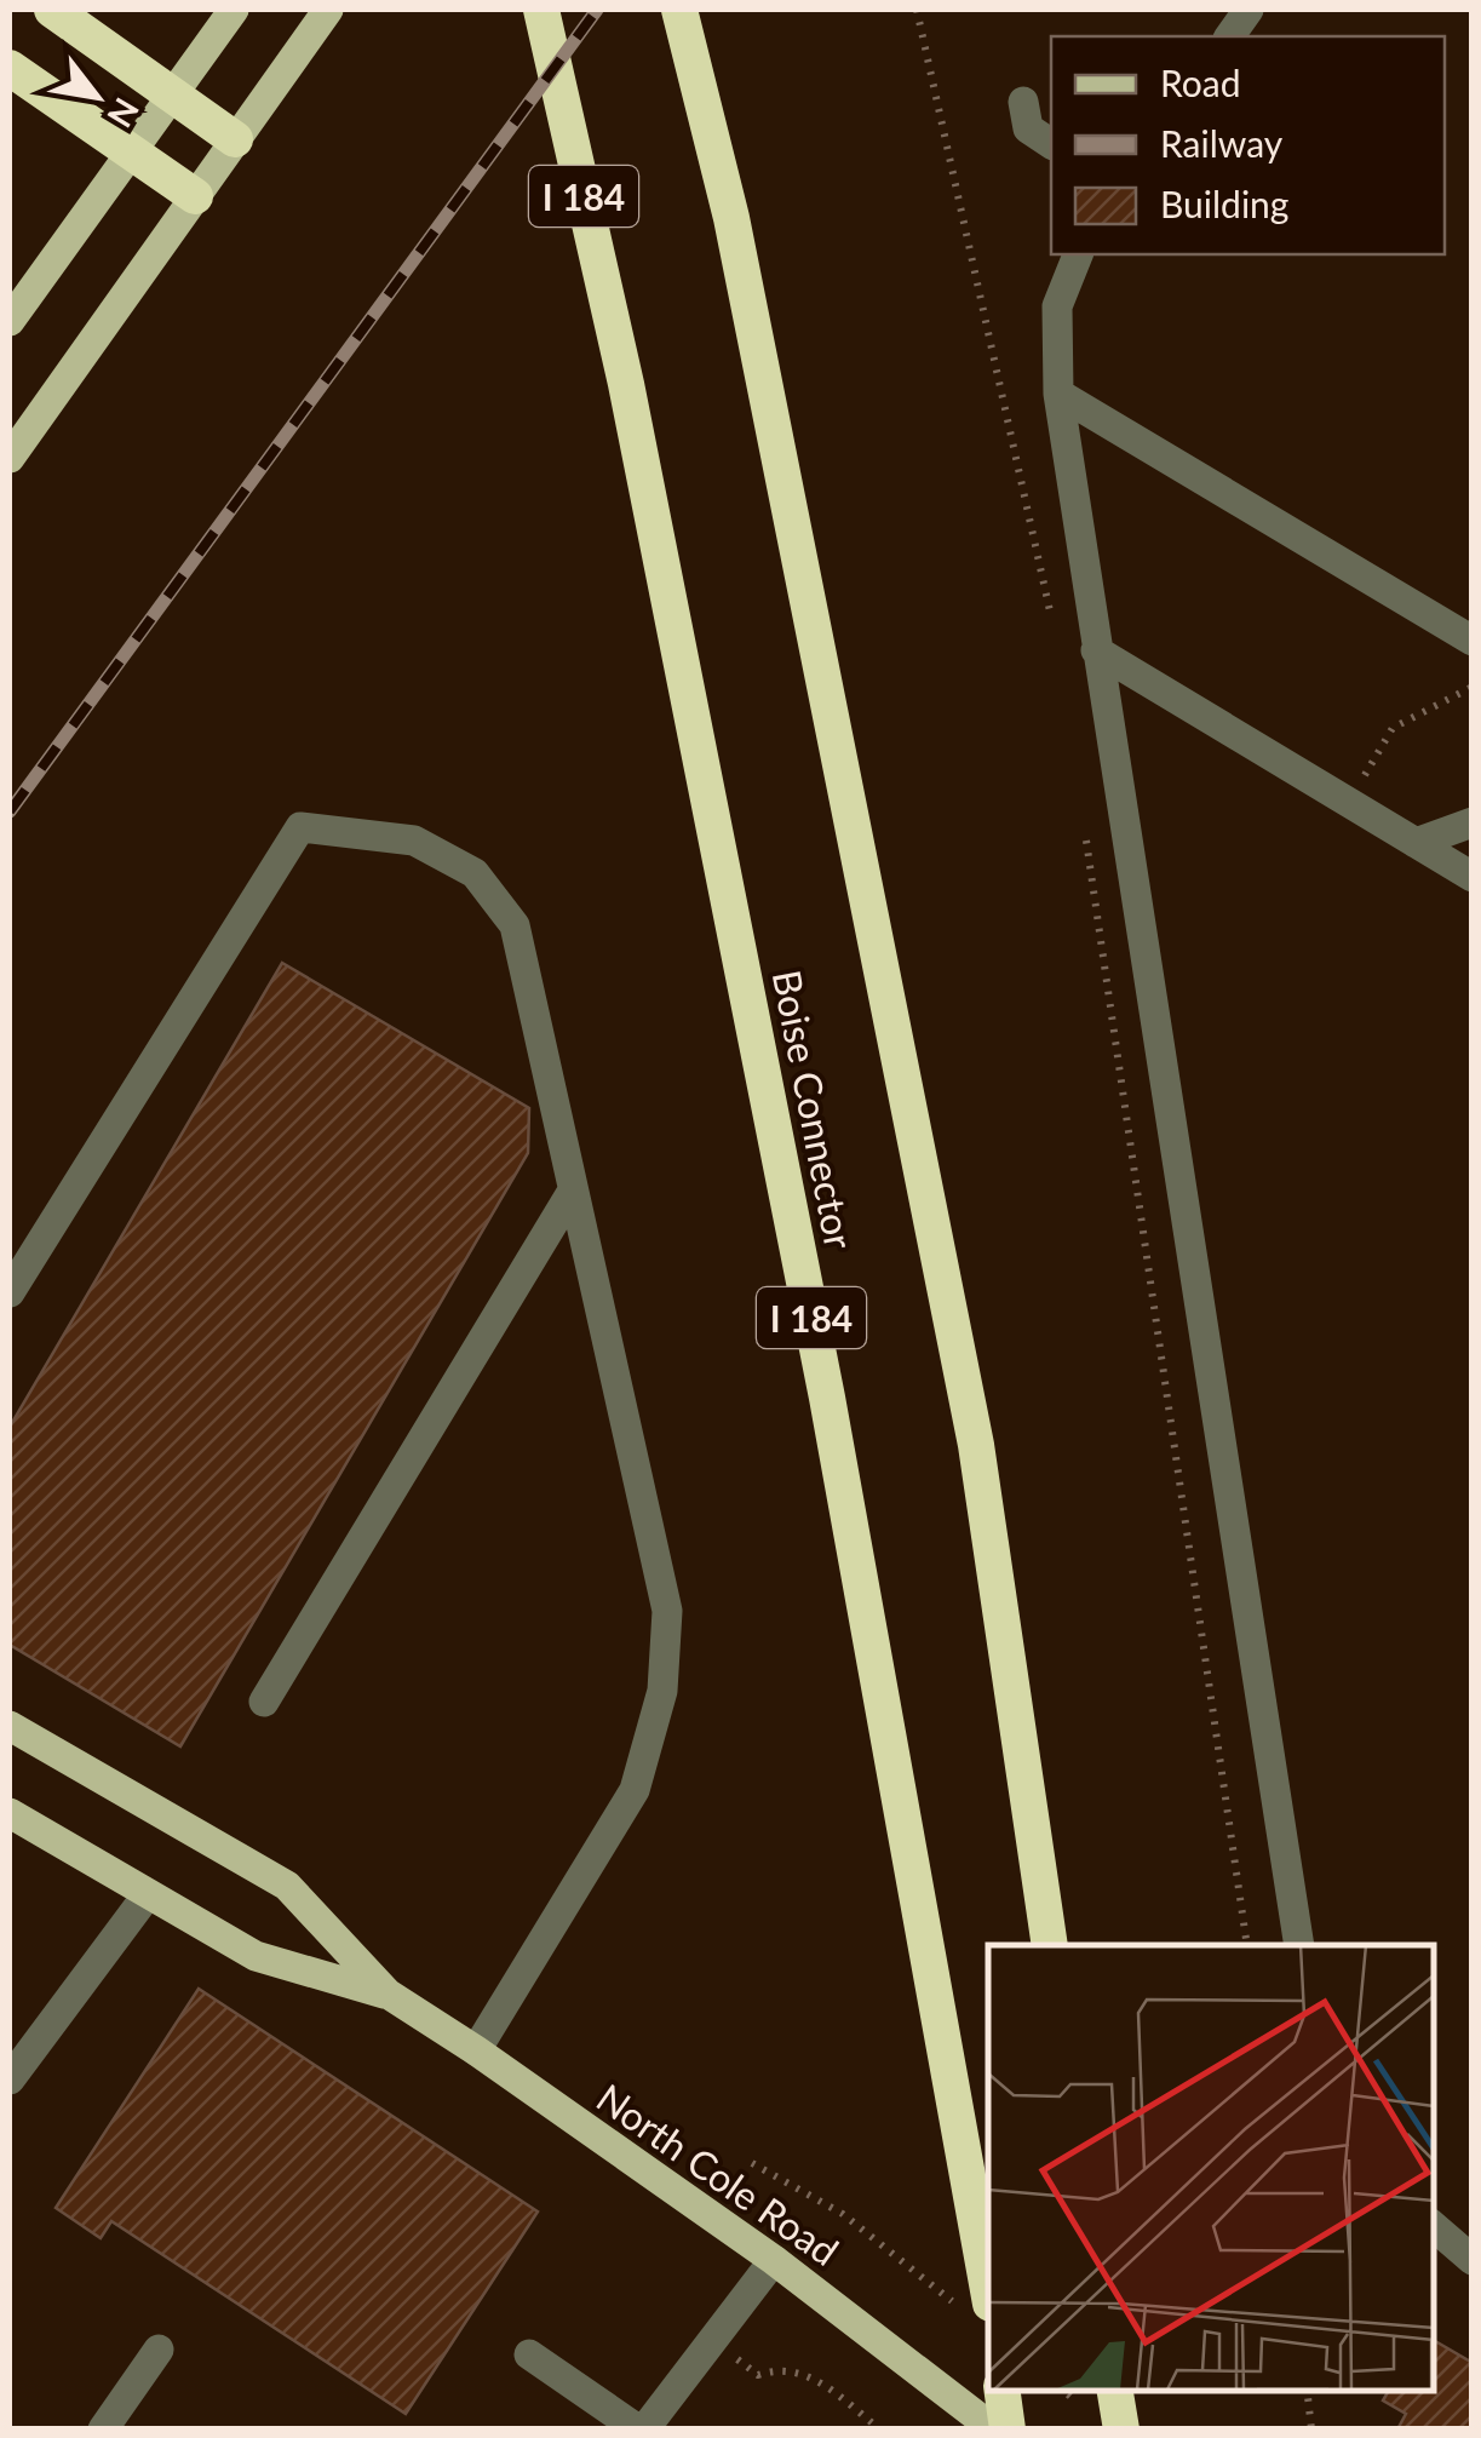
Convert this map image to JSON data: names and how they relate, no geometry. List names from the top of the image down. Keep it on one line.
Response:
{"streets":{"highway":["I 184","Boise Connector"],"main road":["North Cole Road"]},"legend":["Road","Railway","Building"],"north":"bottom right"}
